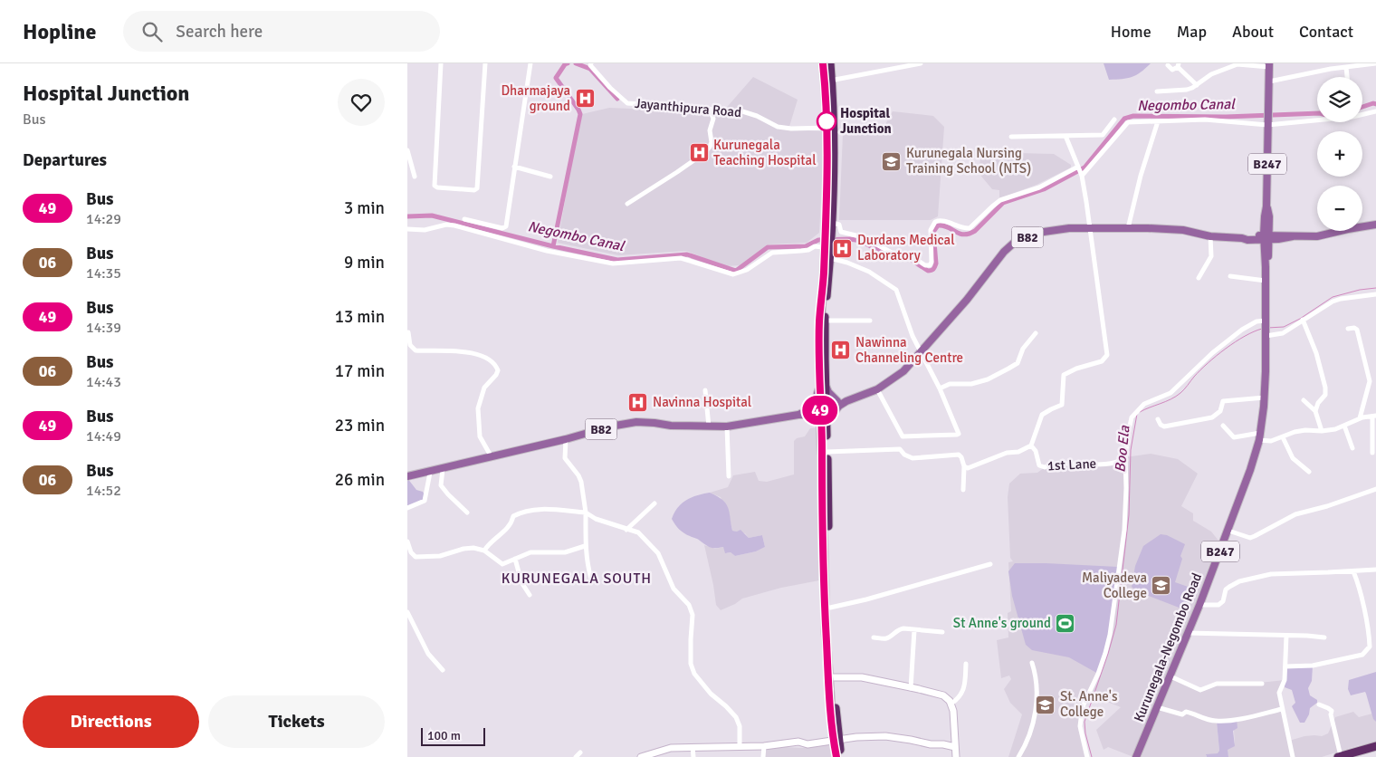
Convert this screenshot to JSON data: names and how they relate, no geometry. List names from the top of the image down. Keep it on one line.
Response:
{"streets":{"main road":["B247","B82","Kurunegala-Negombo Road"],"street":["Jayanthipura Road","1st Lane"]},"crossings":[["B247","B82"],["B247","Kurunegala-Negombo Road"]],"districts":["KURUNEGALA SOUTH"],"water":["Negombo Canal","Boo Ela"],"places":{"hospital":["Dharmajaya ground","Kurunegala Teaching Hospital","Durdans Medical Laboratory","Nawinna Channeling Centre","Navinna Hospital"],"other":["Hospital Junction"],"school or university":["Kurunegala Nursing Training School (NTS)","Maliyadeva College","St. Anne's College"],"sports":["St Anne's ground"]},"lines":["bus line 49"],"scale_bar":"100 m","page":{"header":"Hopline","search":"Search here","nav":["Home","Map","About","Contact"],"heading":[["Hospital Junction","Bus"],"Departures"],"on_map":"49","map_buttons":["+","−"],"list":[{"mark":"49","name":"Bus","note":"14:29","value":"3 min"},{"mark":"06","name":"Bus","note":"14:35","value":"9 min"},{"mark":"49","name":"Bus","note":"14:39","value":"13 min"},{"mark":"06","name":"Bus","note":"14:43","value":"17 min"},{"mark":"49","name":"Bus","note":"14:49","value":"23 min"},{"mark":"06","name":"Bus","note":"14:52","value":"26 min"}],"buttons":["Directions","Tickets"],"scale":"100 m"}}
